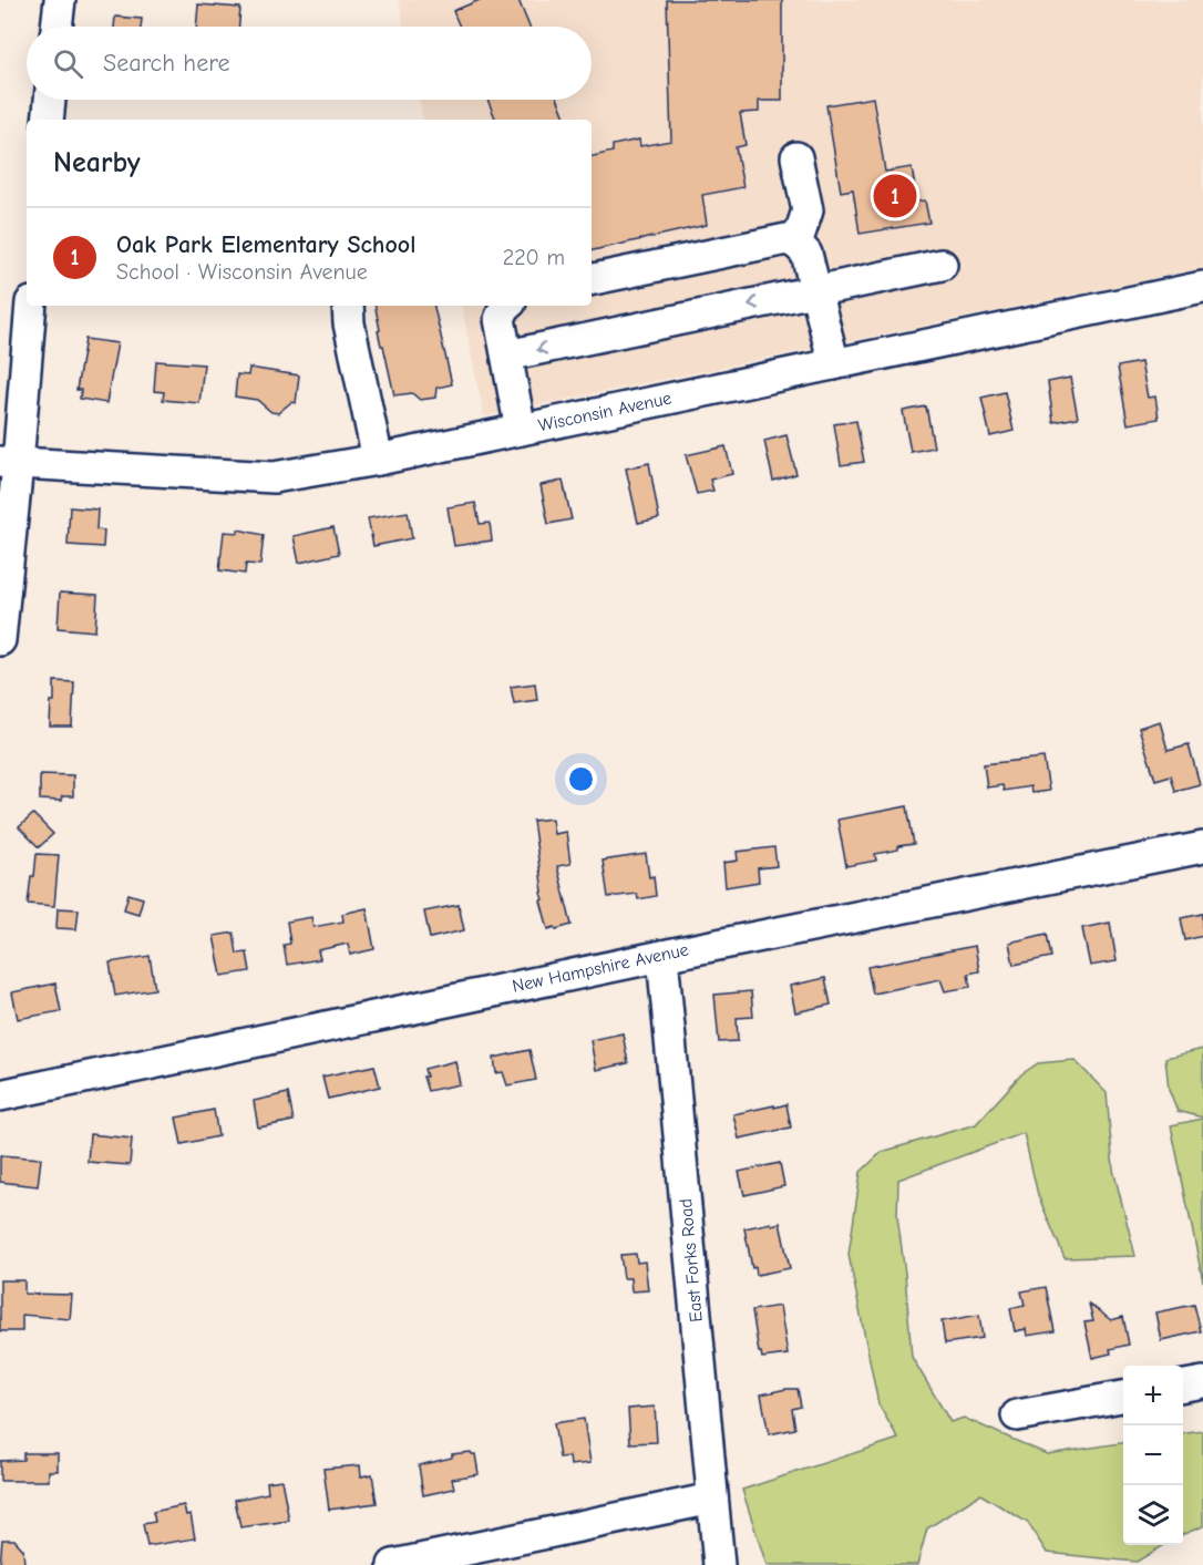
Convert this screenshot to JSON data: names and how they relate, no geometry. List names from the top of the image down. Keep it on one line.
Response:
{"streets":{"street":["Wisconsin Avenue","New Hampshire Avenue","East Forks Road"]},"crossings":[["New Hampshire Avenue","East Forks Road"]],"page":{"search":"Search here","heading":"Nearby","pins":"1","list":[{"mark":"1","name":"Oak Park Elementary School","note":"School · Wisconsin Avenue","value":"220 m"}],"map_buttons":["+","−"]}}
